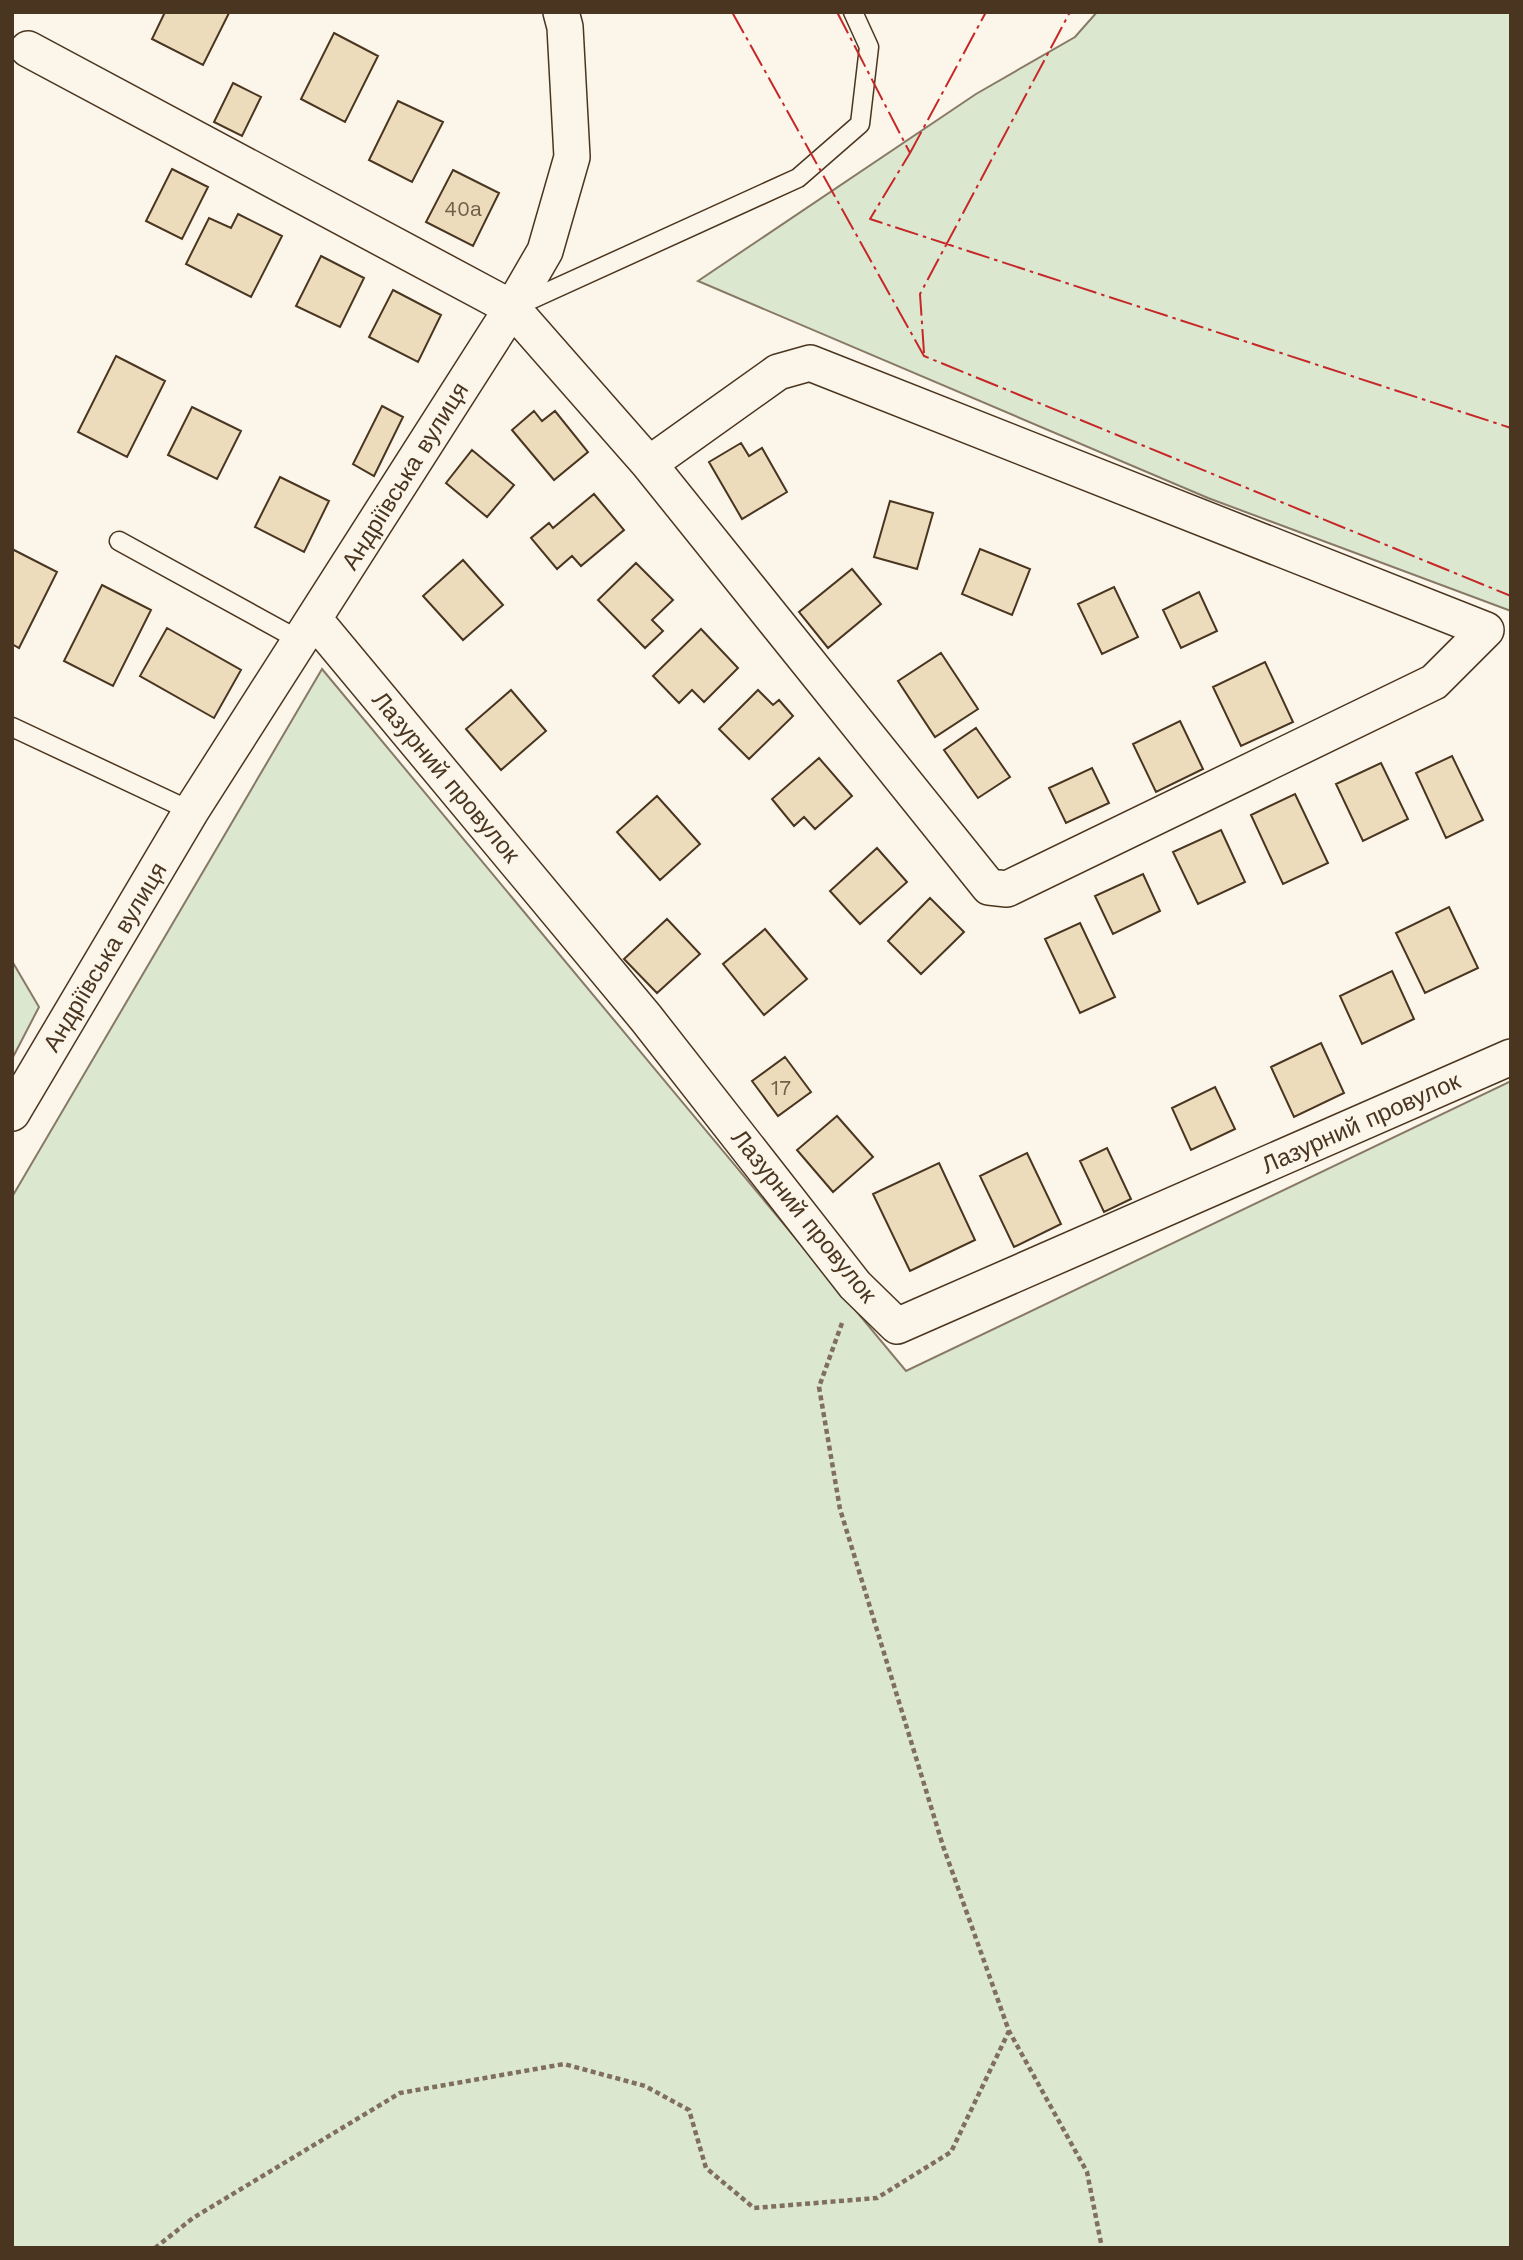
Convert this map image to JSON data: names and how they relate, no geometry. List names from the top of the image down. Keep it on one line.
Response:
{"streets":{"street":["Андріївська вулиця","Лазурний провулок"]},"crossings":[["Андріївська вулиця","Лазурний провулок"]],"house_numbers":["40а","17"]}
